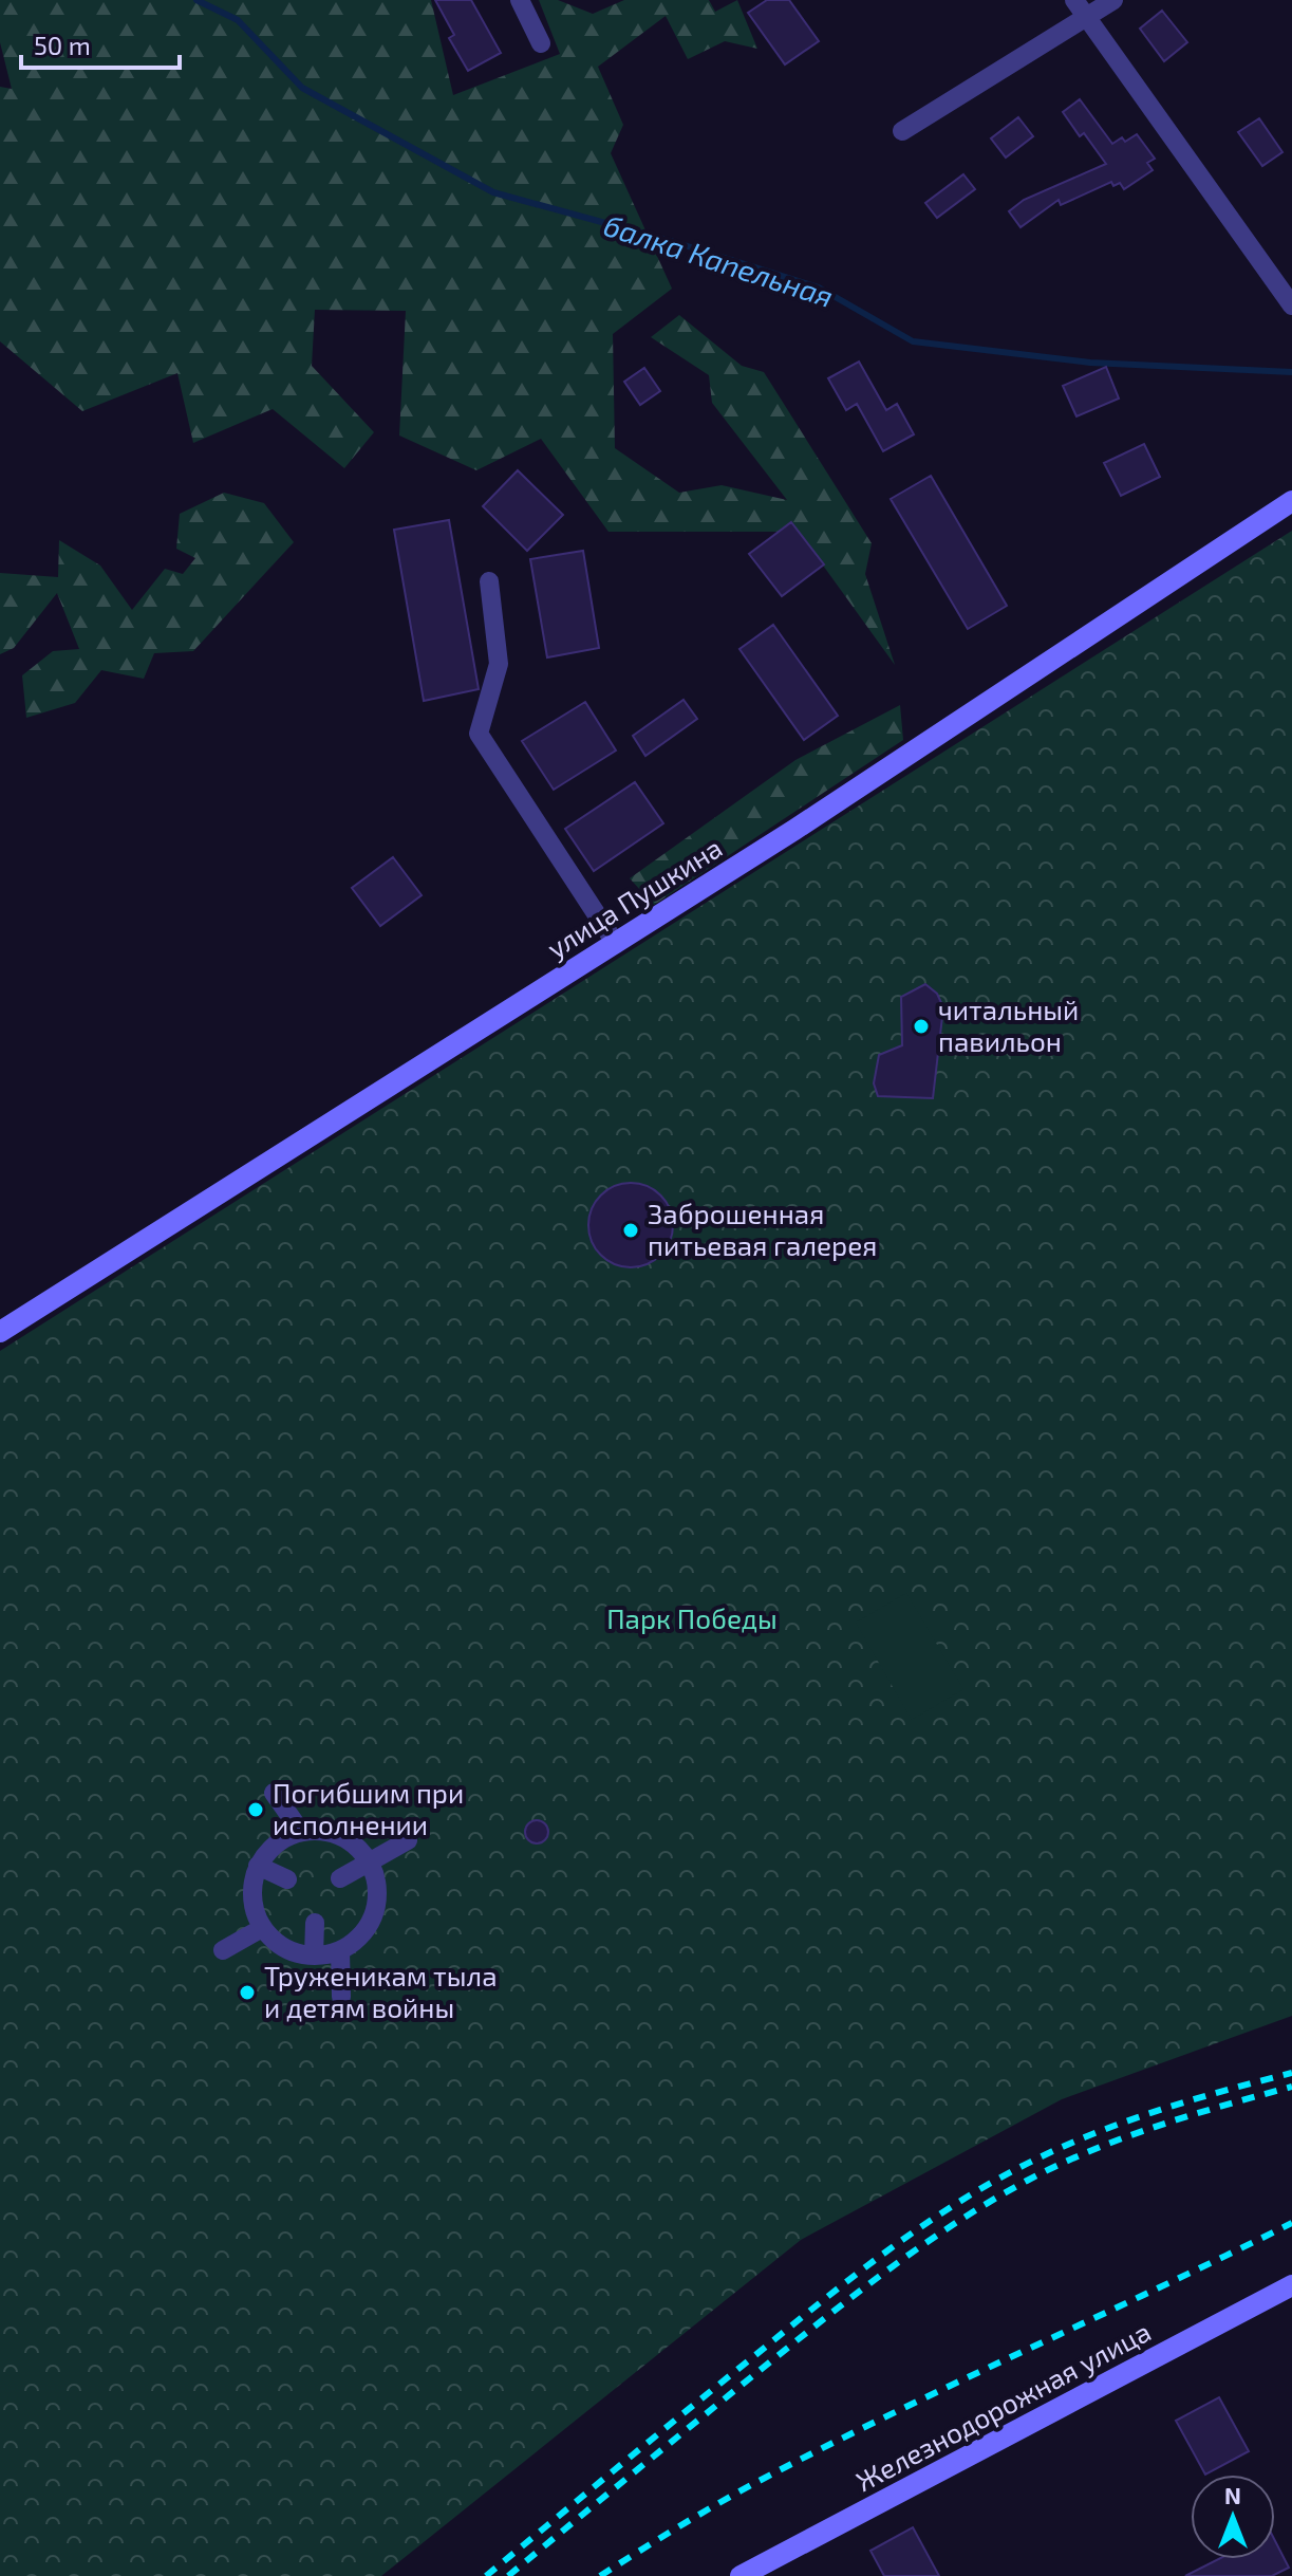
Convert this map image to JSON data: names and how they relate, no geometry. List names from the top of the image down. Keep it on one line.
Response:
{"streets":{"street":["улица Пушкина","Железнодорожная улица"]},"water":["балка Капельная"],"parks":["Парк Победы"],"places":["читальный павильон","Заброшенная питьевая галерея","Погибшим при исполнении","Труженикам тыла и детям войны"],"scale_bar":"50 m","north":"top"}
